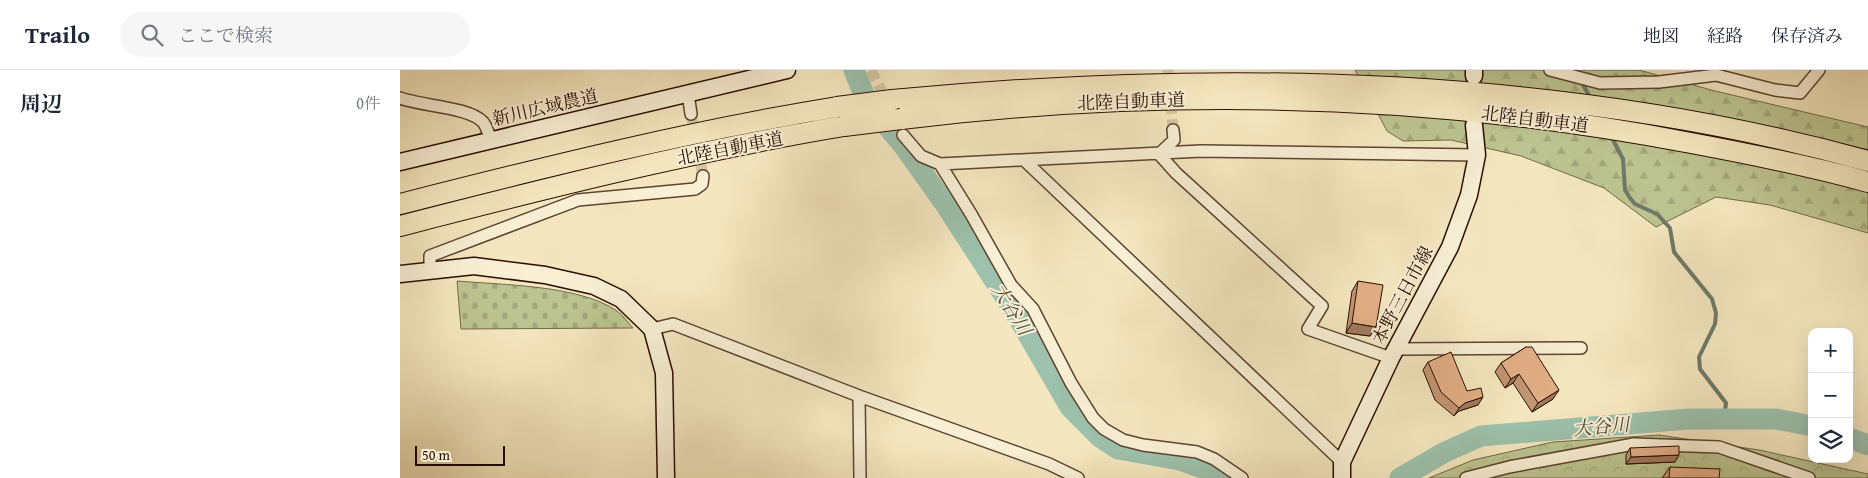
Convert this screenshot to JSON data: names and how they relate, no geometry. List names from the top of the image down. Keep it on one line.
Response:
{"streets":{"highway":["北陸自動車道"],"street":["新川広域農道","本野三日市線"]},"water":["大谷川"],"scale_bar":"50 m","page":{"header":"Trailo","search":"ここで検索","nav":["地図","経路","保存済み"],"heading":["周辺","0件"],"map_buttons":["+","−"],"scale":"50 m"}}
